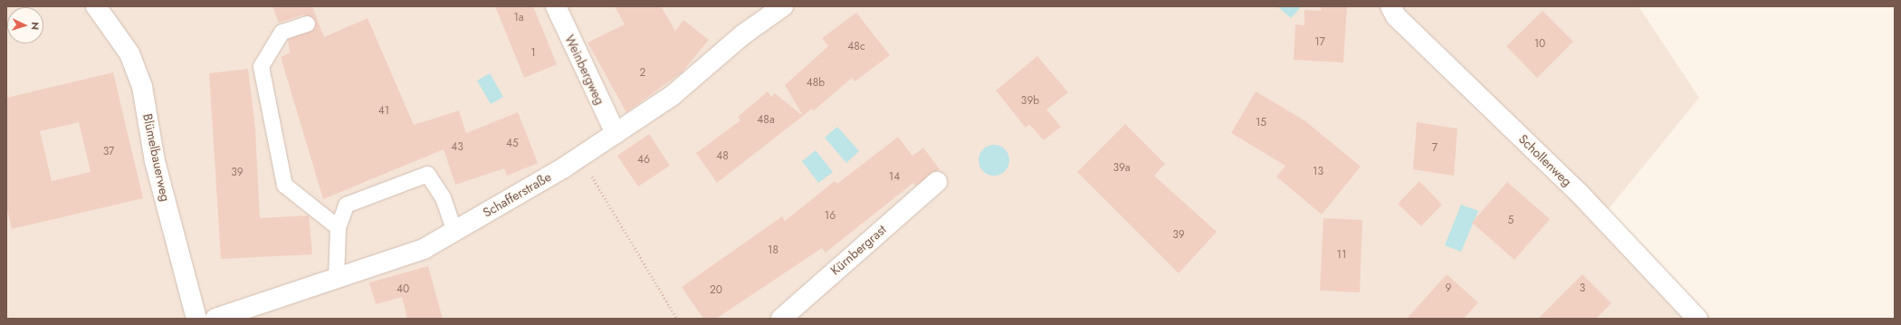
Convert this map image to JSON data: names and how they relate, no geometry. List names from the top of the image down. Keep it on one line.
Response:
{"streets":{"street":["Weinbergweg","Blümelbauerweg","Schollenweg","Schafferstraße","Kürnbergrast"]},"crossings":[["Weinbergweg","Schafferstraße"]],"house_numbers":["1a","17","10","48c","1","2","48b","39b","41","48a","15","45","43","7","37","48","46","39a","13","39","14","16","5","39","18","11","9","3","40","20"],"north":"right"}
